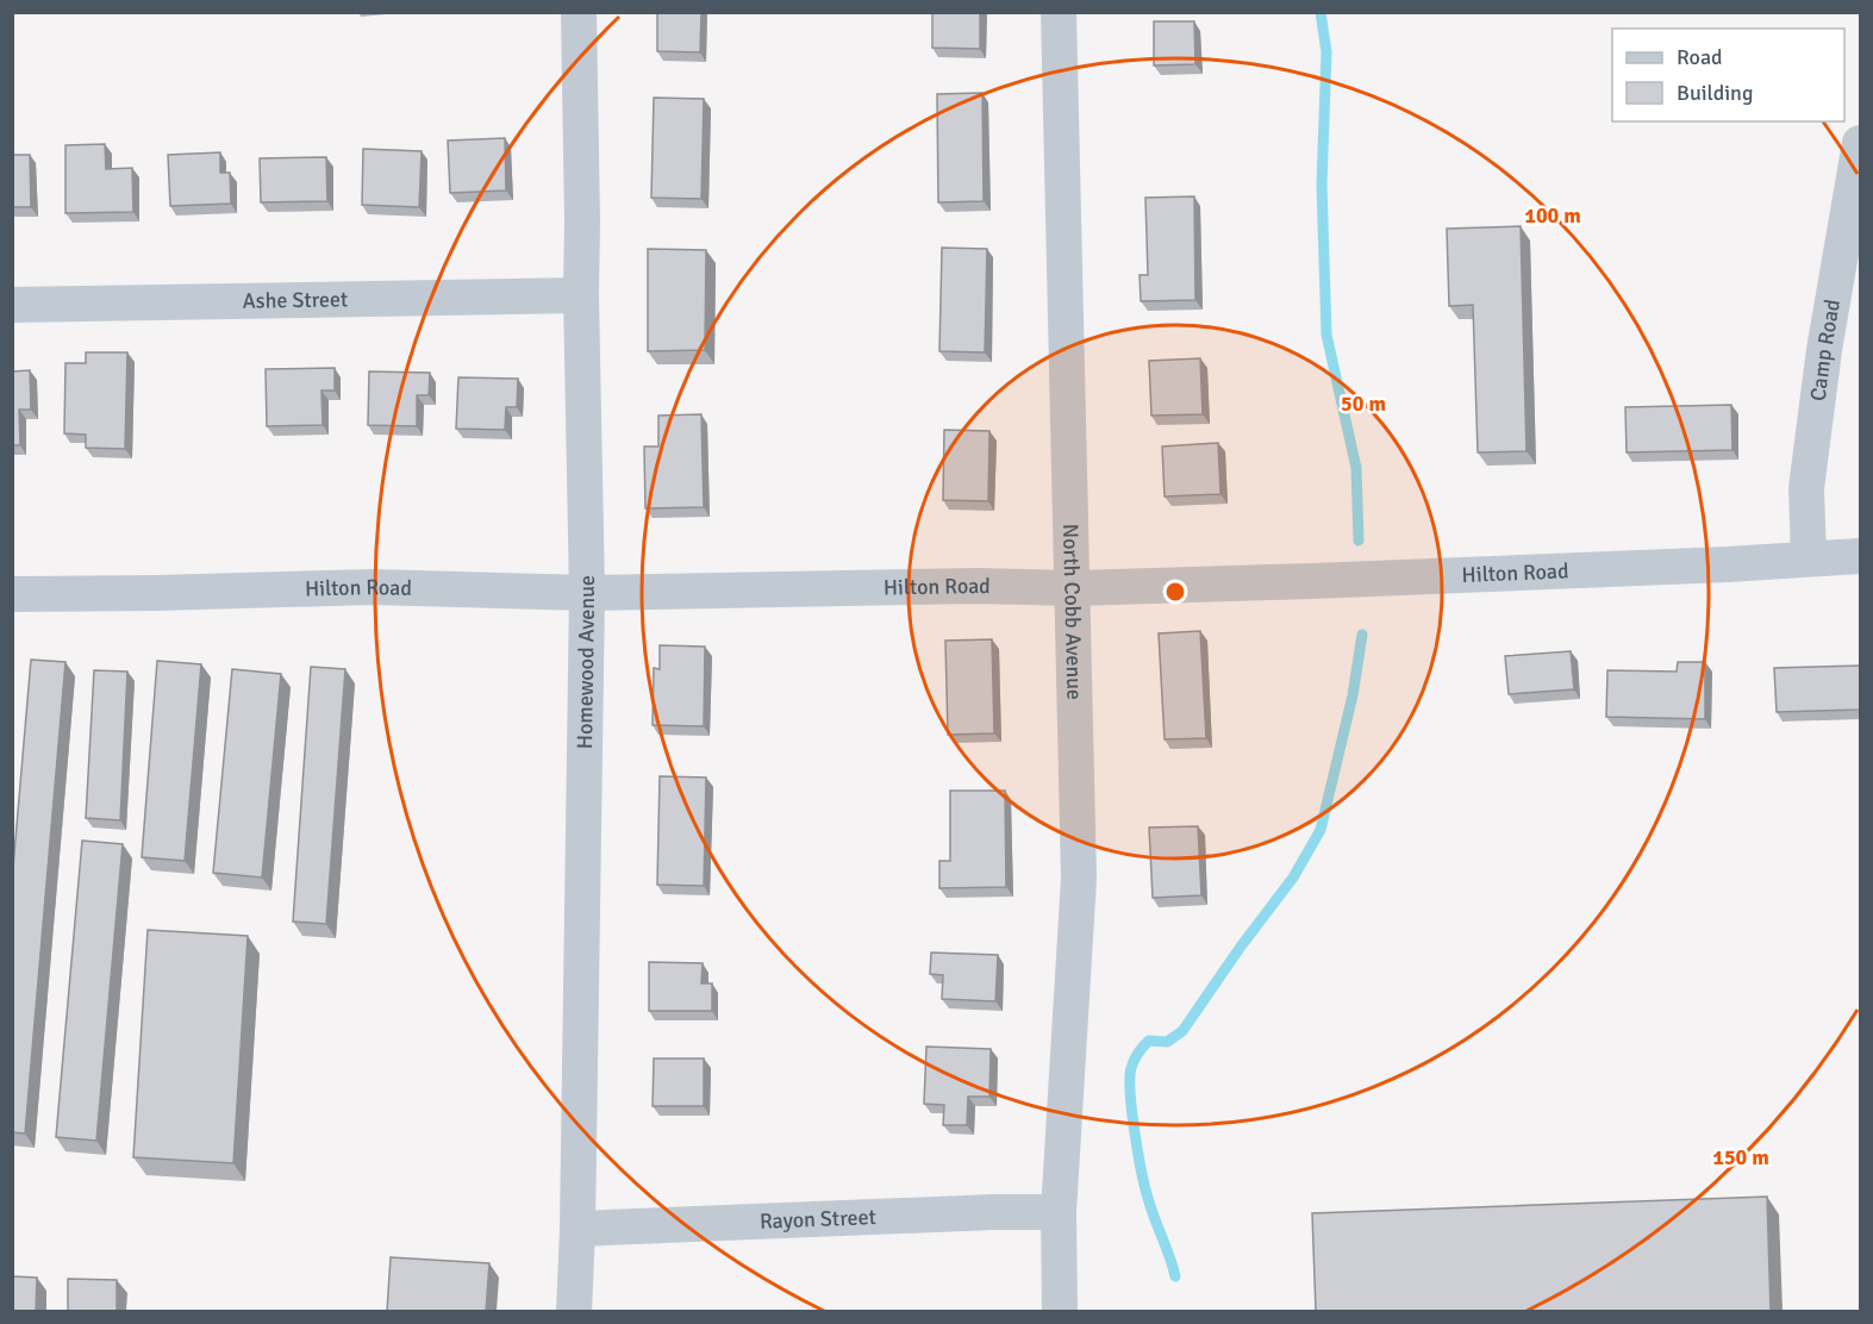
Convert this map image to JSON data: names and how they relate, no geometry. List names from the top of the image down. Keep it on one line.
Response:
{"streets":{"street":["Ashe Street","Camp Road","Hilton Road","North Cobb Avenue","Homewood Avenue","Rayon Street"]},"crossings":[["Ashe Street","Homewood Avenue"],["Camp Road","Hilton Road"],["Hilton Road","North Cobb Avenue"],["Hilton Road","Homewood Avenue"],["North Cobb Avenue","Rayon Street"],["Homewood Avenue","Rayon Street"]],"legend":["Road","Building"],"rings":["100 m","50 m","150 m"]}
